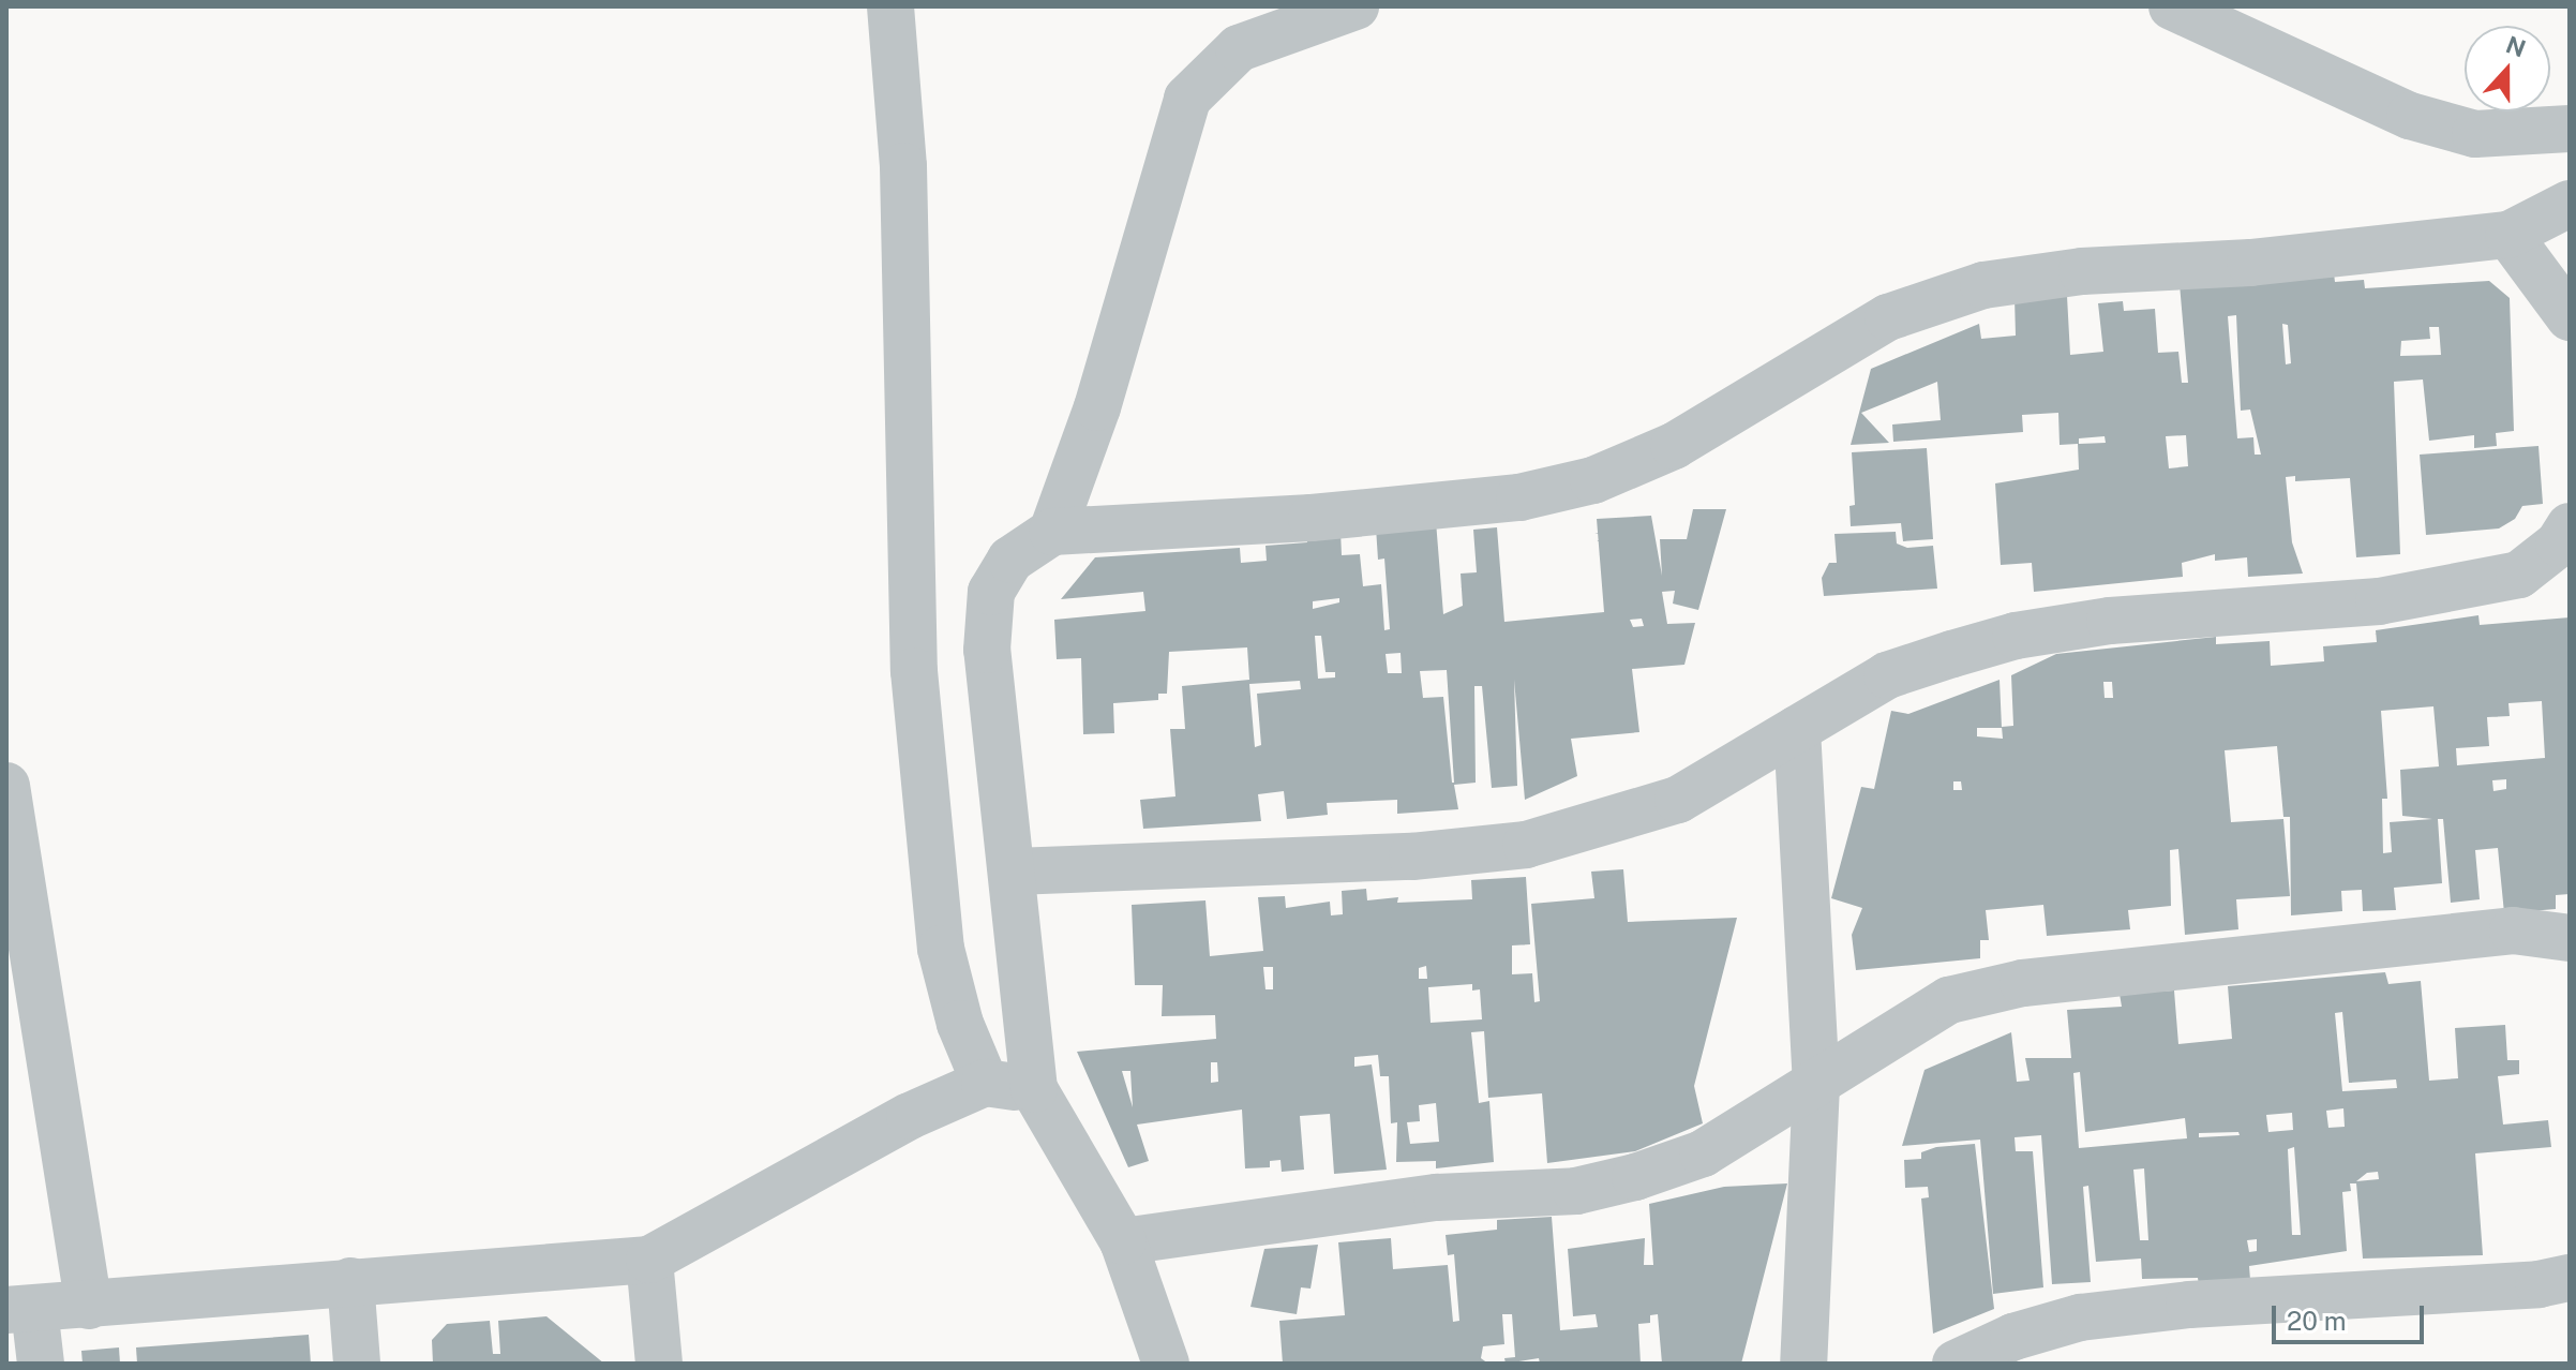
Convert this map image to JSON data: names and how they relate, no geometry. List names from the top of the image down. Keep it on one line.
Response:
{"scale_bar":"20 m","north":"top"}
